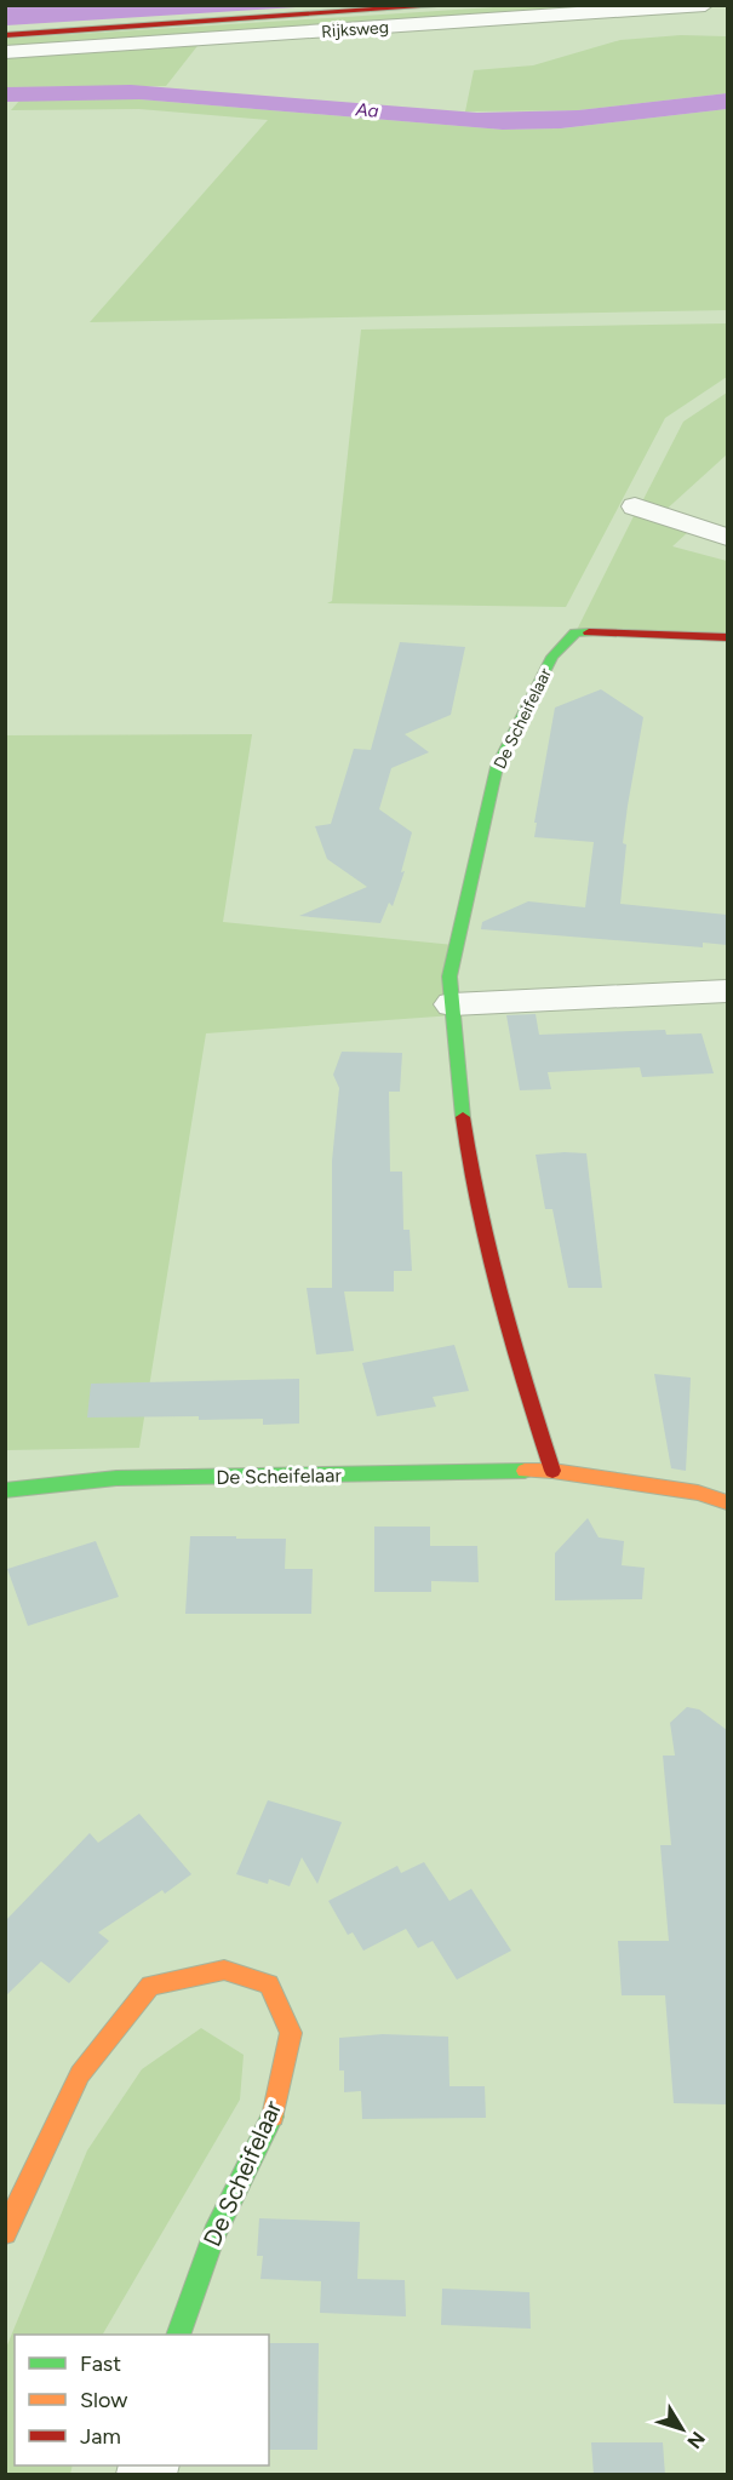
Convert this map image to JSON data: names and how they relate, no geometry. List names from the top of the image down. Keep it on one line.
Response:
{"streets":{"street":["Rijksweg","De Scheifelaar"]},"water":["Aa"],"legend":["Fast","Slow","Jam"],"north":"bottom right"}
